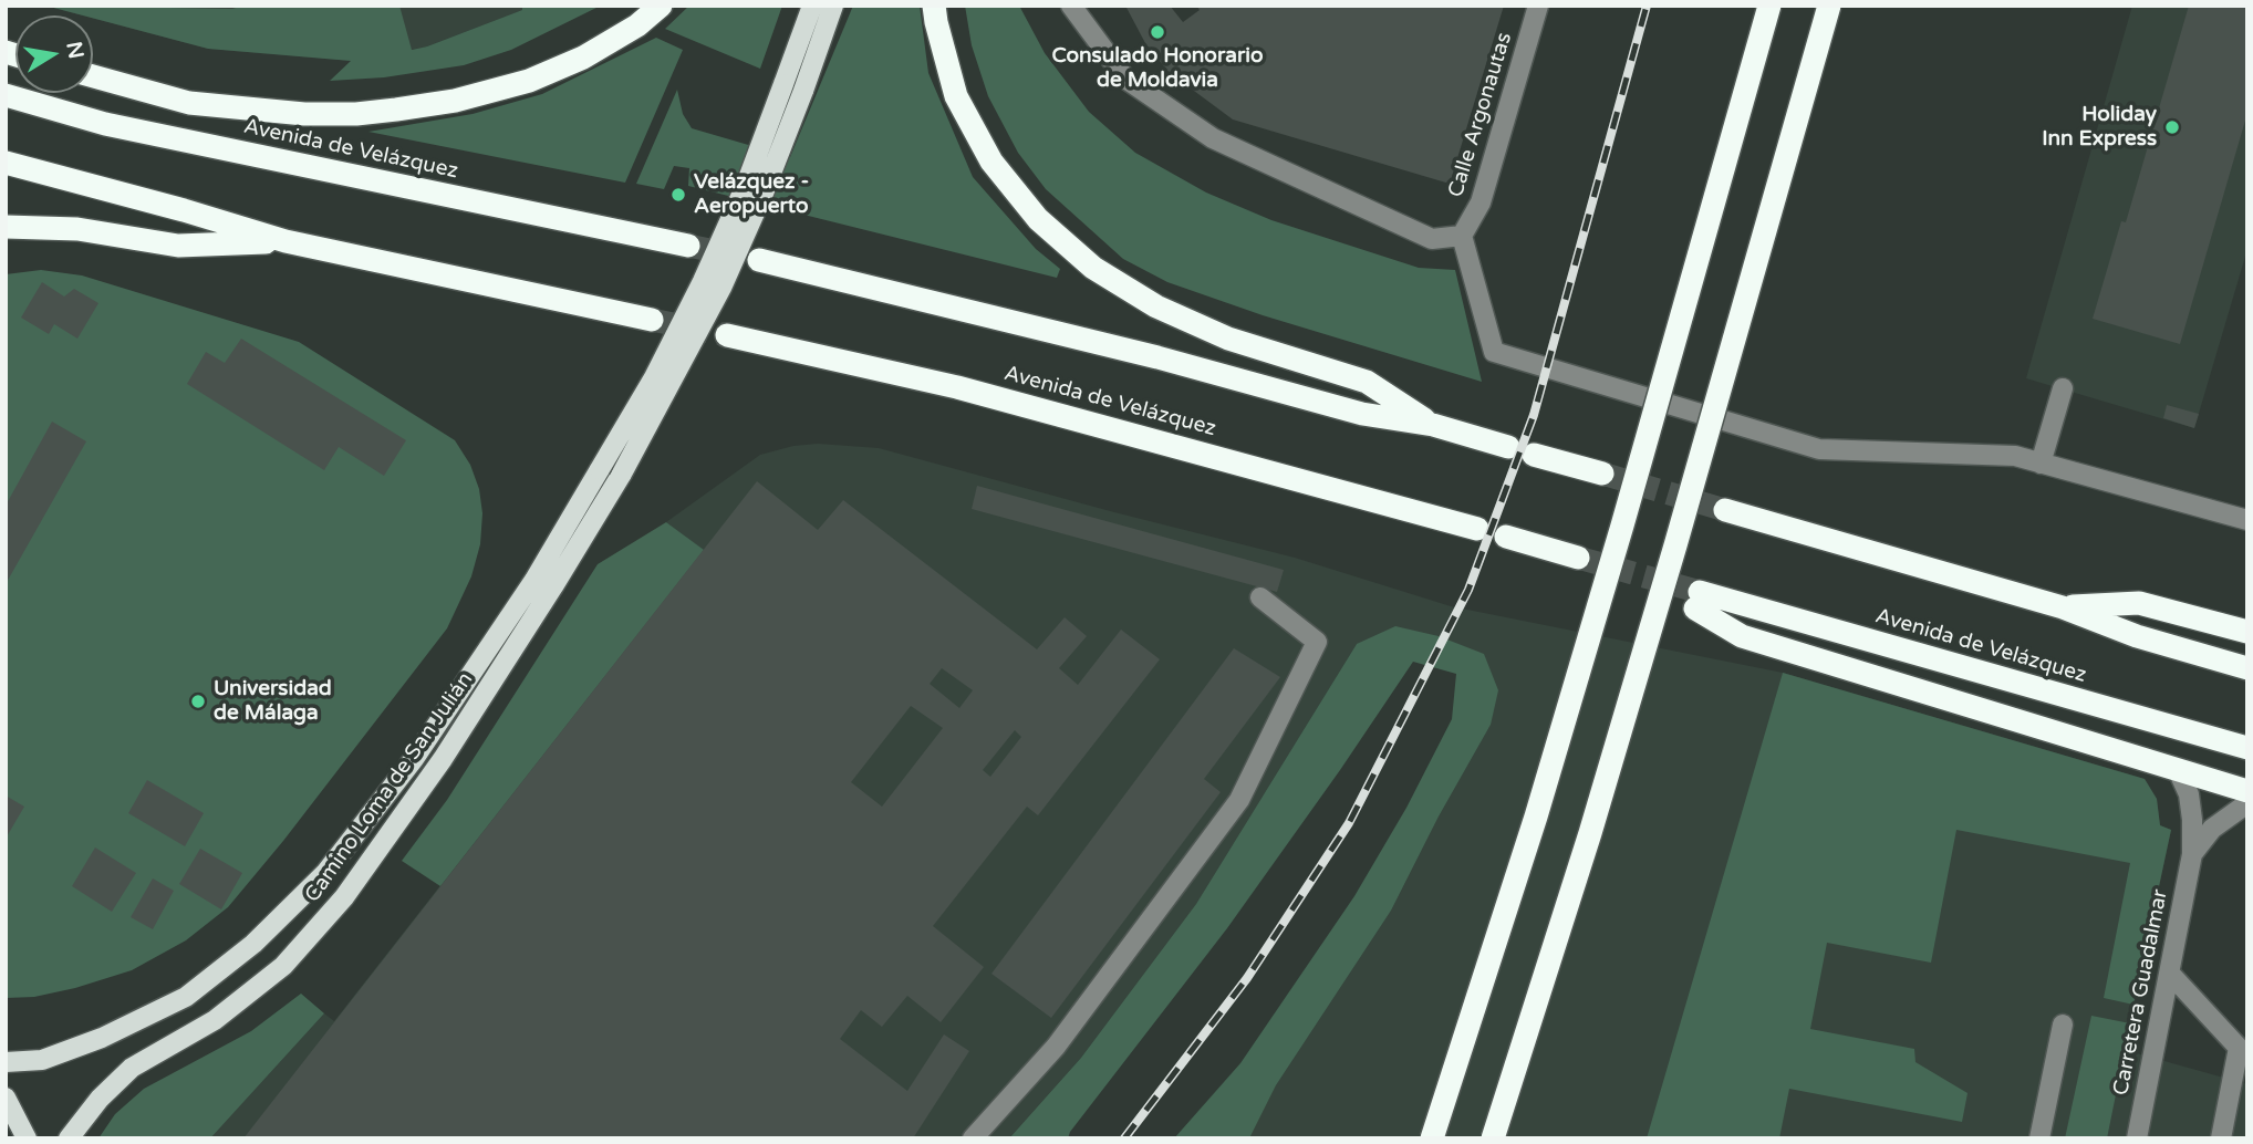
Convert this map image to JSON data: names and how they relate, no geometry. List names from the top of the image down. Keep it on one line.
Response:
{"streets":{"highway":["Avenida de Velázquez"],"main road":["Camino Loma de San Julián"],"street":["Calle Argonautas","Carretera Guadalmar"]},"crossings":[["Avenida de Velázquez","Carretera Guadalmar"]],"places":["Consulado Honorario de Moldavia","Holiday Inn Express","Velázquez - Aeropuerto","Universidad de Málaga"],"north":"right"}
